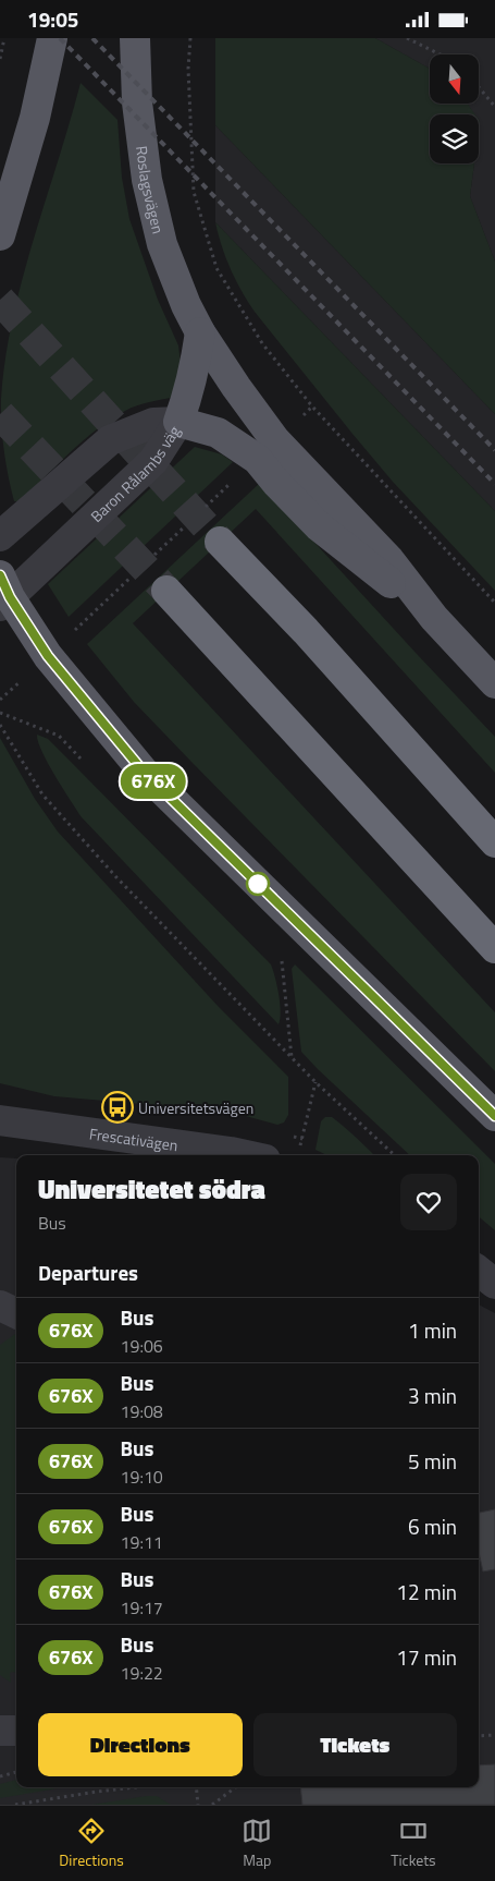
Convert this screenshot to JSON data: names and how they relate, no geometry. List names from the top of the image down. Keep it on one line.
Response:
{"streets":{"main road":["Roslagsvägen"],"street":["Baron Rålambs väg","Frescativägen"]},"places":{"bus stop":["Universitetsvägen"]},"lines":["bus line 676X"],"north":"bottom","page":{"status":"19:05","on_map":"676X","heading":[["Universitetet södra","Bus"],"Departures"],"list":[{"mark":"676X","name":"Bus","note":"19:06","value":"1 min"},{"mark":"676X","name":"Bus","note":"19:08","value":"3 min"},{"mark":"676X","name":"Bus","note":"19:10","value":"5 min"},{"mark":"676X","name":"Bus","note":"19:11","value":"6 min"},{"mark":"676X","name":"Bus","note":"19:17","value":"12 min"},{"mark":"676X","name":"Bus","note":"19:22","value":"17 min"}],"buttons":["Directions","Tickets"],"tabs":["Directions","Map","Tickets"]}}
